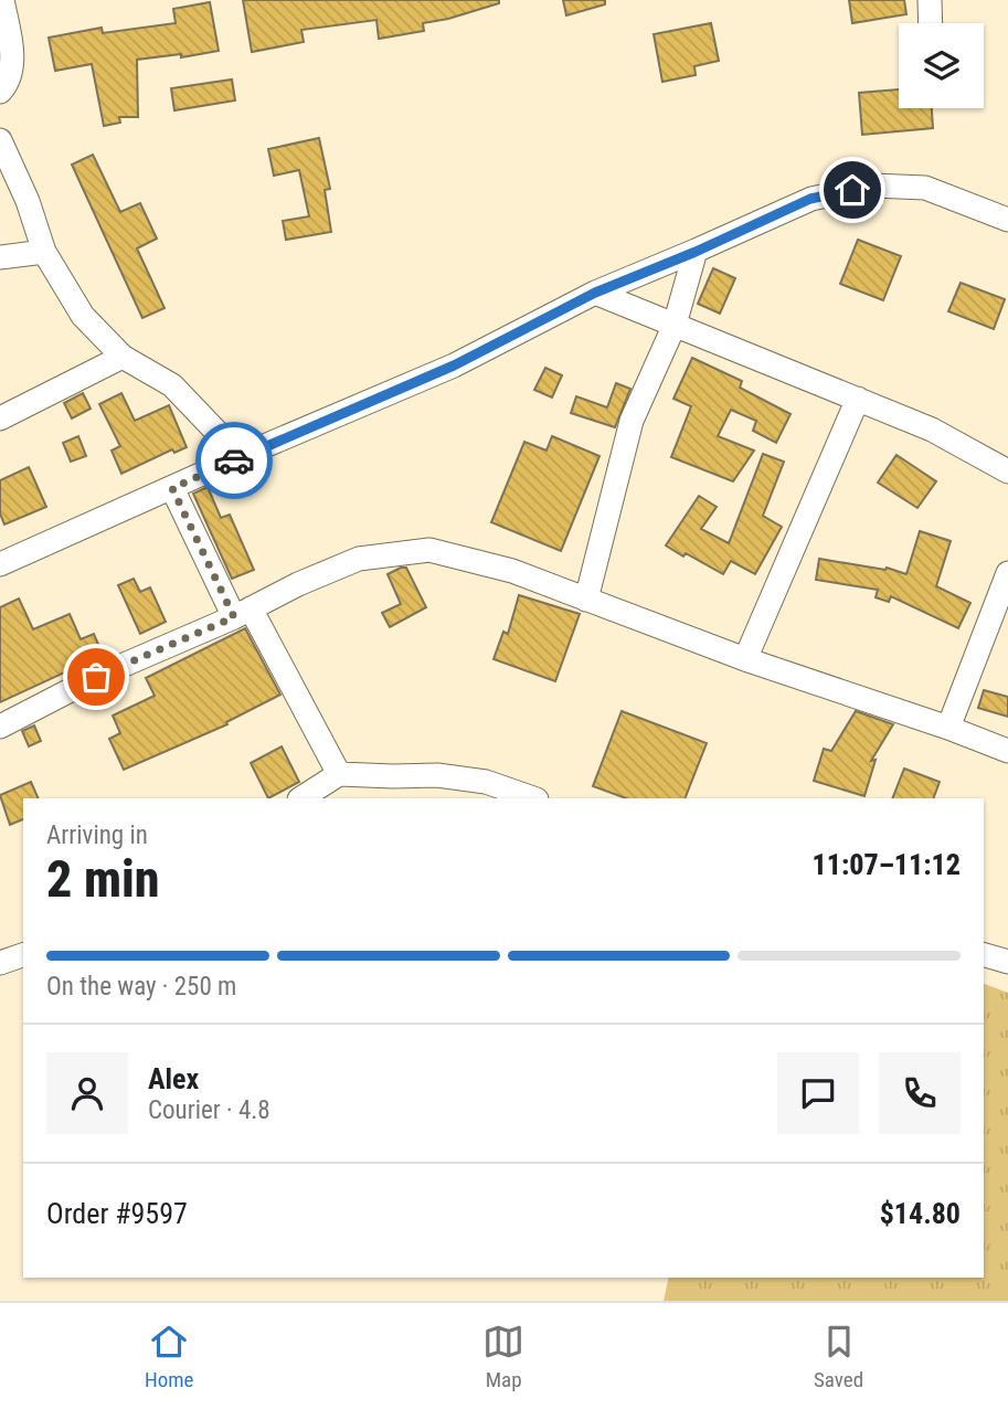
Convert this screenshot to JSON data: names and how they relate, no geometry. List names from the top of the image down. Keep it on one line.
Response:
{"page":{"heading":["2 min","Arriving in","11:07–11:12"],"panel":["Alex","Courier · 4.8","Order #9597","$14.80"],"bar":"On the way · 250 m","tabs":["Home","Map","Saved"]}}
